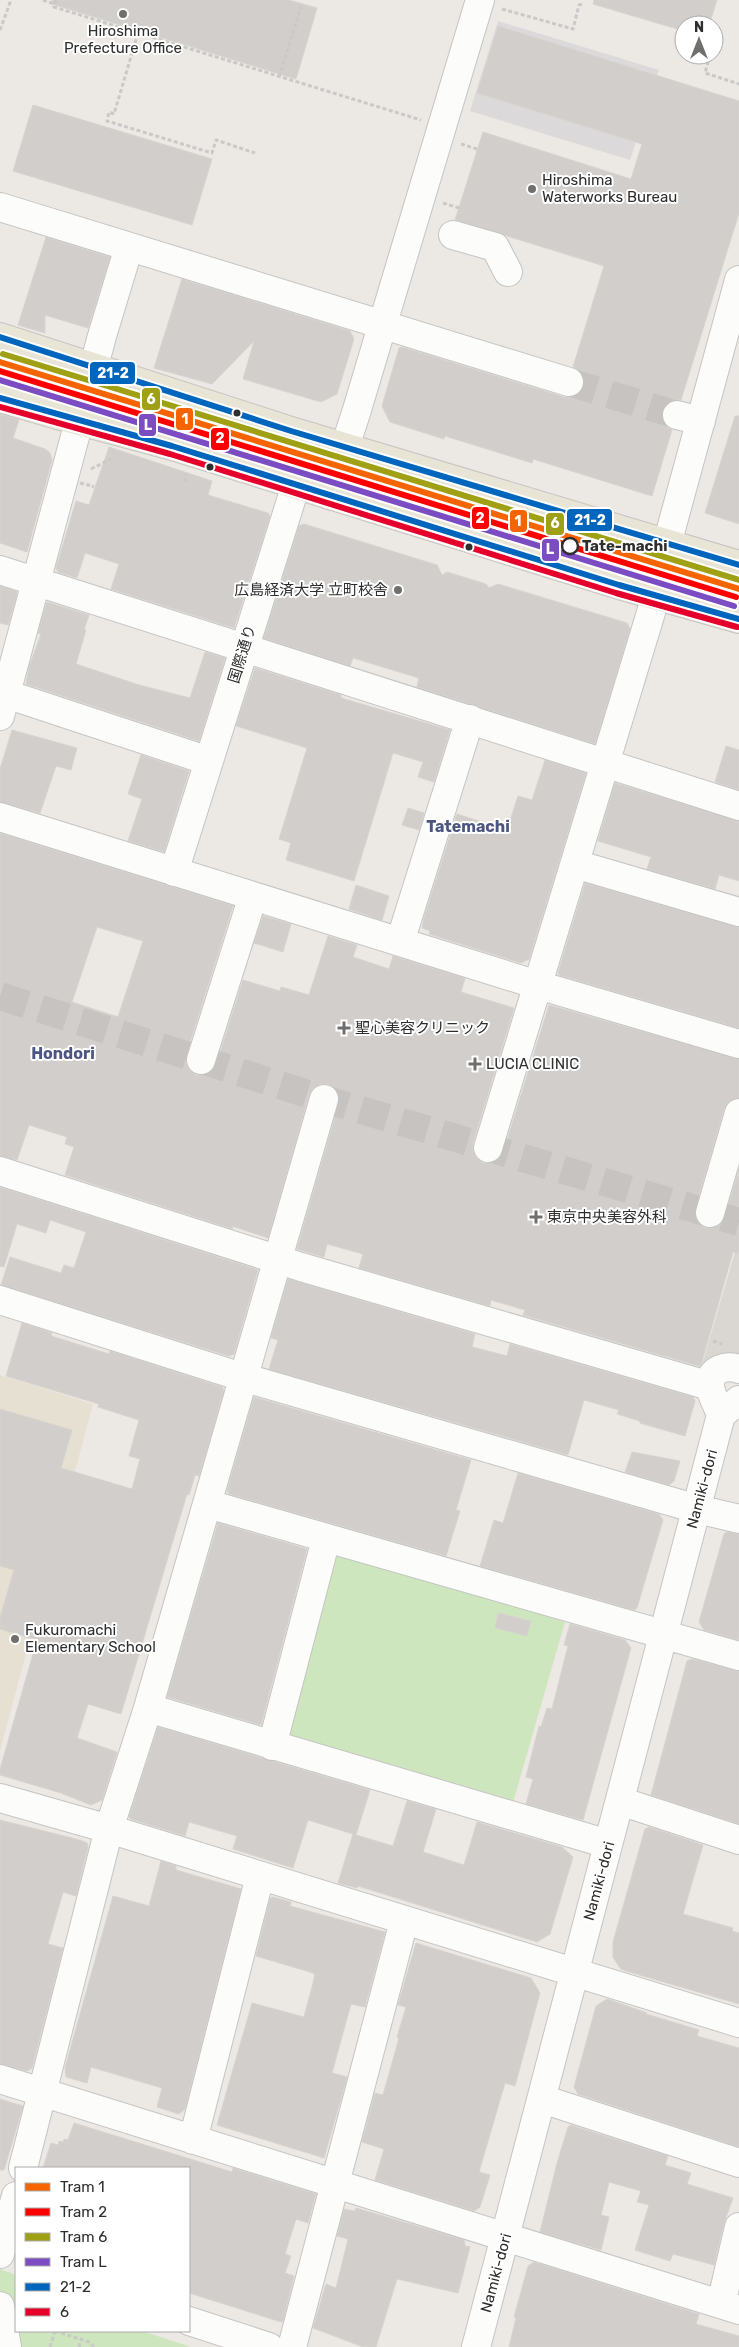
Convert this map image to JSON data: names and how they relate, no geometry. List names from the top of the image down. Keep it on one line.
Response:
{"streets":{"street":["国際通り","Namiki-dori"]},"districts":["Tatemachi","Hondori"],"places":{"other":["Hiroshima Prefecture Office","Hiroshima Waterworks Bureau","Tate-machi","広島経済大学 立町校舎","Fukuromachi Elementary School"],"health":["聖心美容クリニック","LUCIA CLINIC","東京中央美容外科"]},"lines":["transit line 21-2","tram line 6","tram line 1","tram line 2","tram line L","transit line 6"],"legend":["Tram 1","Tram 2","Tram 6","Tram L","21-2","6"],"north":"top"}
